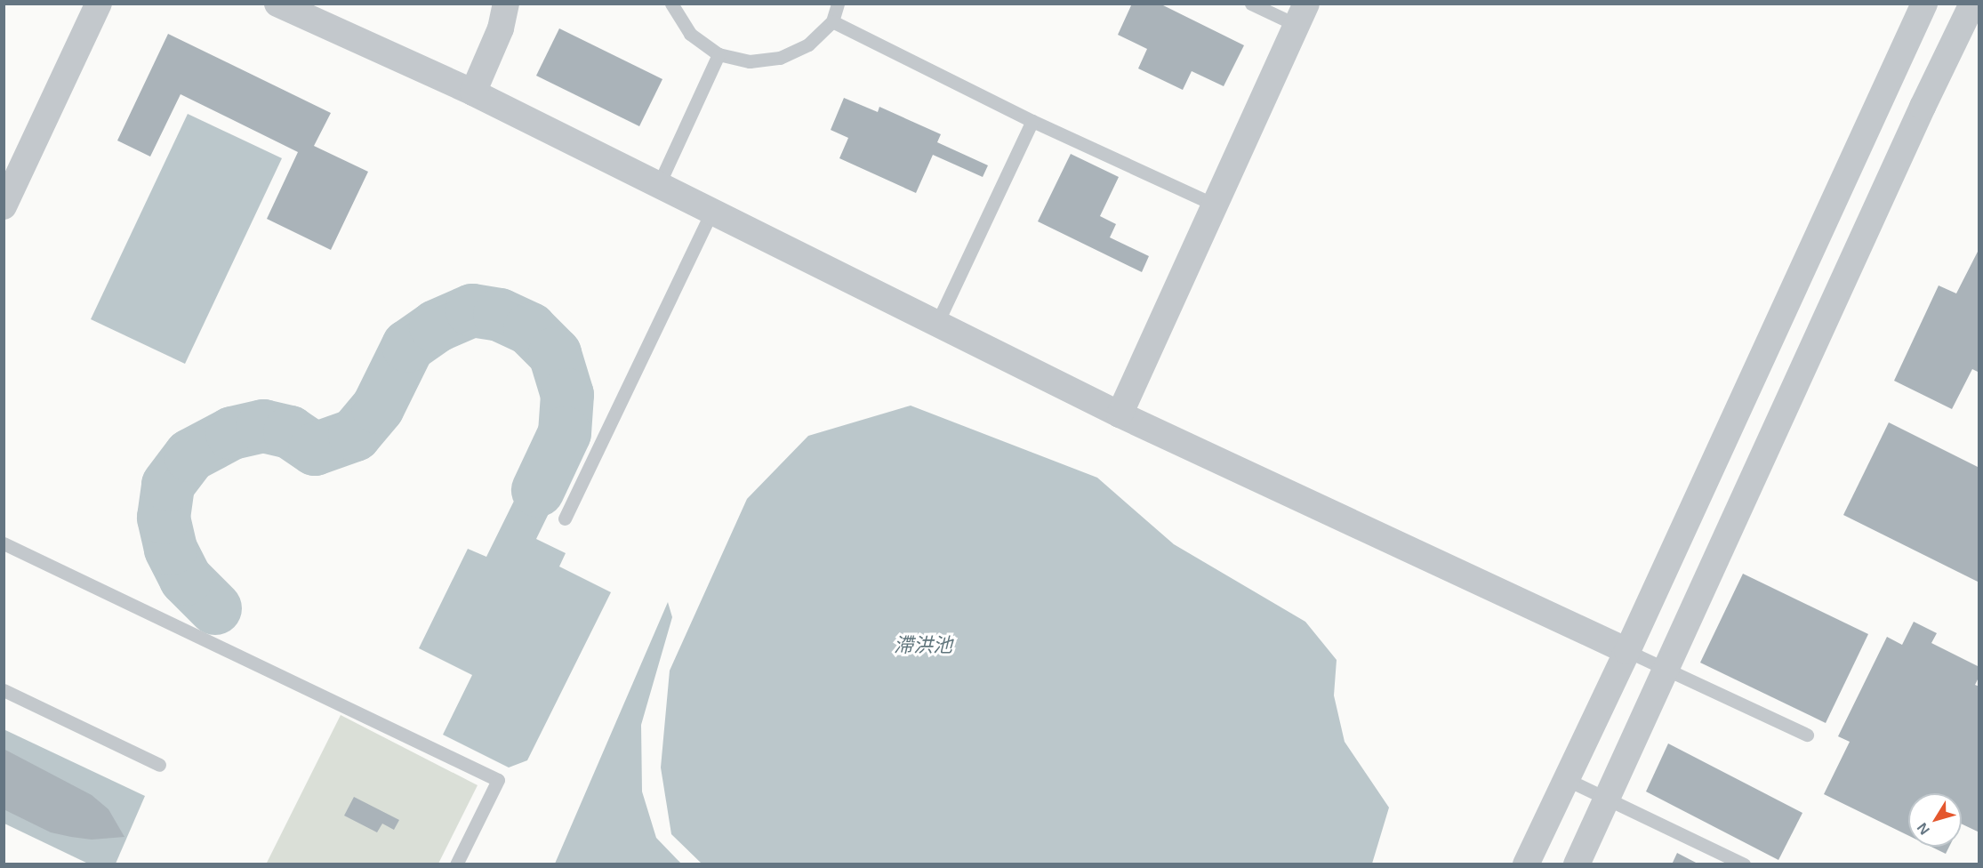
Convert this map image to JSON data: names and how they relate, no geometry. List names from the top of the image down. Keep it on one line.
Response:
{"water":["滯洪池"],"north":"bottom left"}
